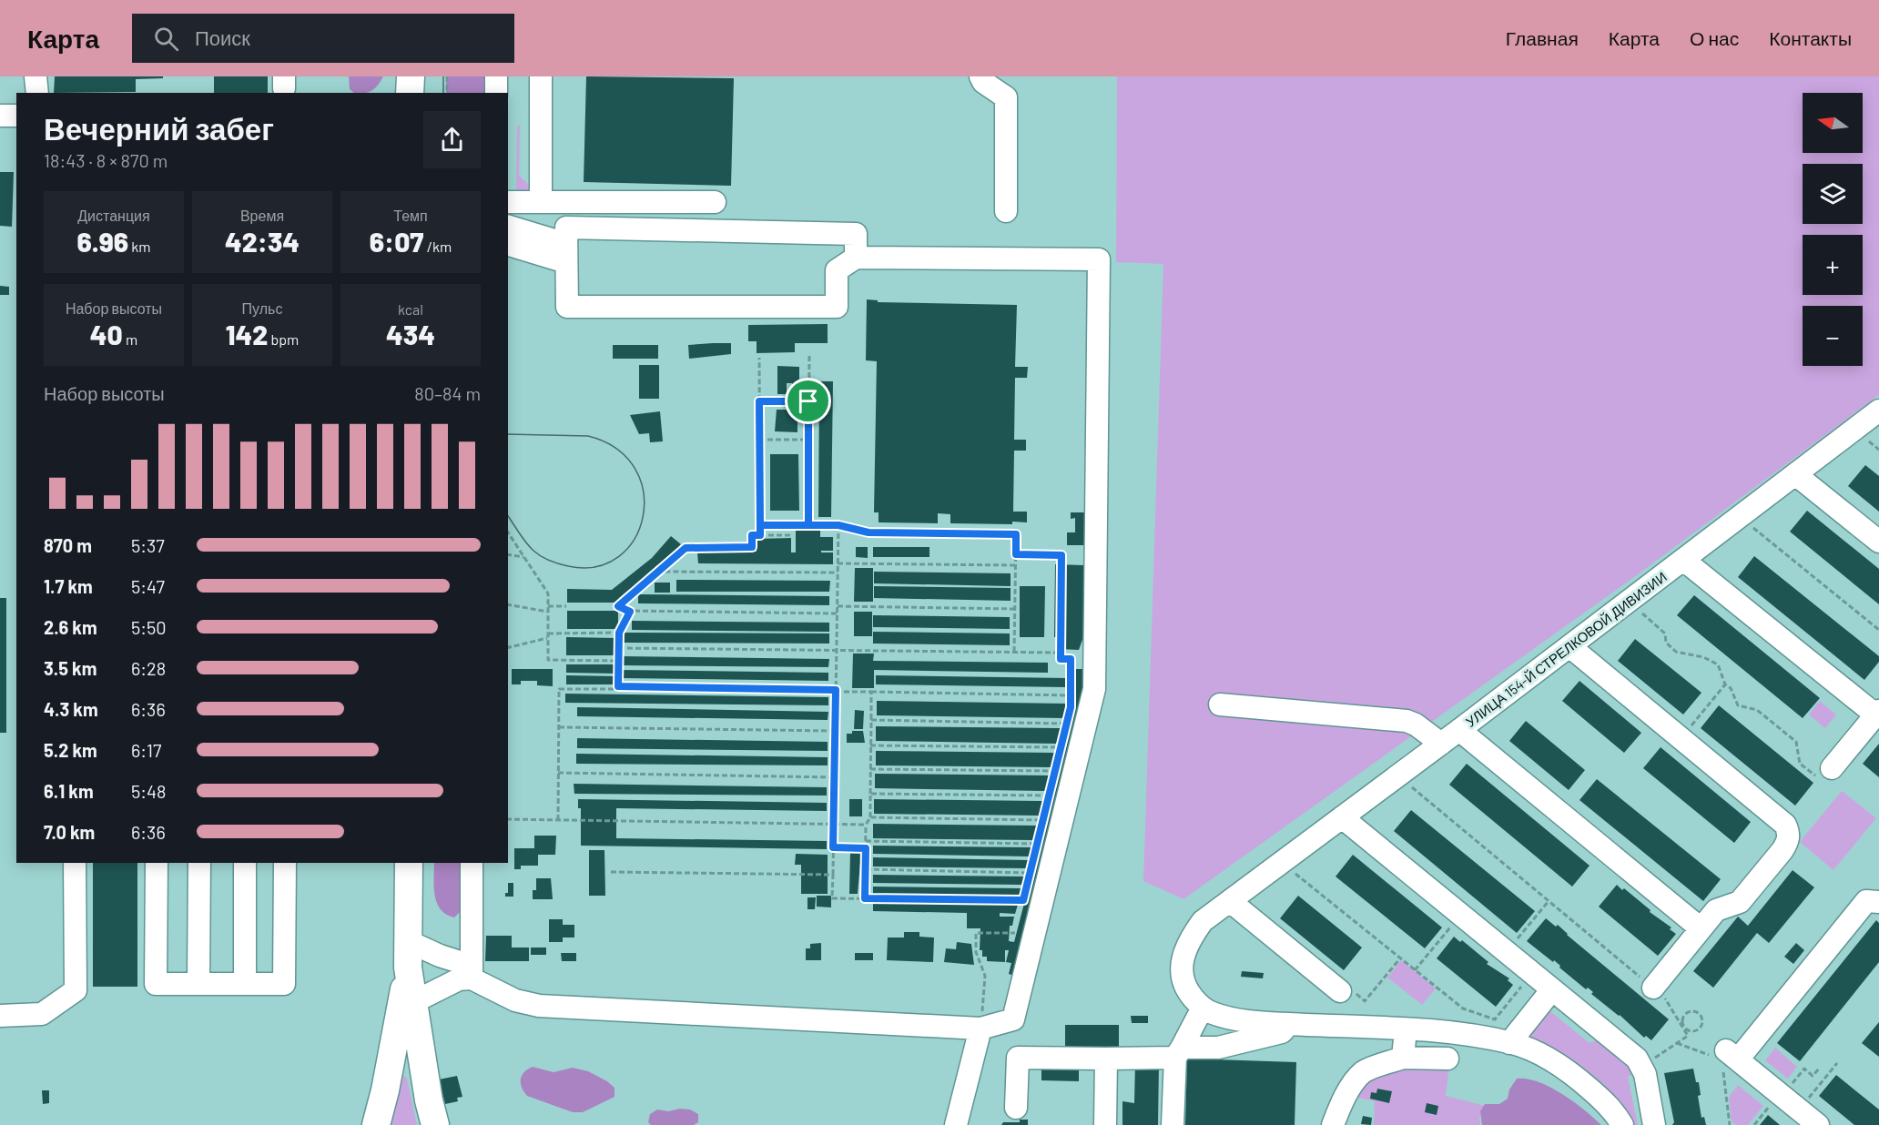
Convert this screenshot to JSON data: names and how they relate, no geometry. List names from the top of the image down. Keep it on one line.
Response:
{"streets":{"street":["УЛИЦА 154-Й СТРЕЛКОВОЙ ДИВИЗИИ"]},"north":"left","page":{"header":"Карта","search":"Поиск","nav":["Главная","Карта","О нас","Контакты"],"map_buttons":["+","−"],"heading":["Вечерний забег","18:43 · 8 × 870 m"],"stats":[["Дистанция","6.96 km"],["Время","42:34"],["Темп","6:07 /km"],["Набор высоты","40 m"],["Пульс","142 bpm"],["kcal","434"]],"chart":["Набор высоты","80–84 m"],"list":[{"name":"870 m","note":"5:37"},{"name":"1.7 km","note":"5:47"},{"name":"2.6 km","note":"5:50"},{"name":"3.5 km","note":"6:28"},{"name":"4.3 km","note":"6:36"},{"name":"5.2 km","note":"6:17"},{"name":"6.1 km","note":"5:48"},{"name":"7.0 km","note":"6:36"}]}}
